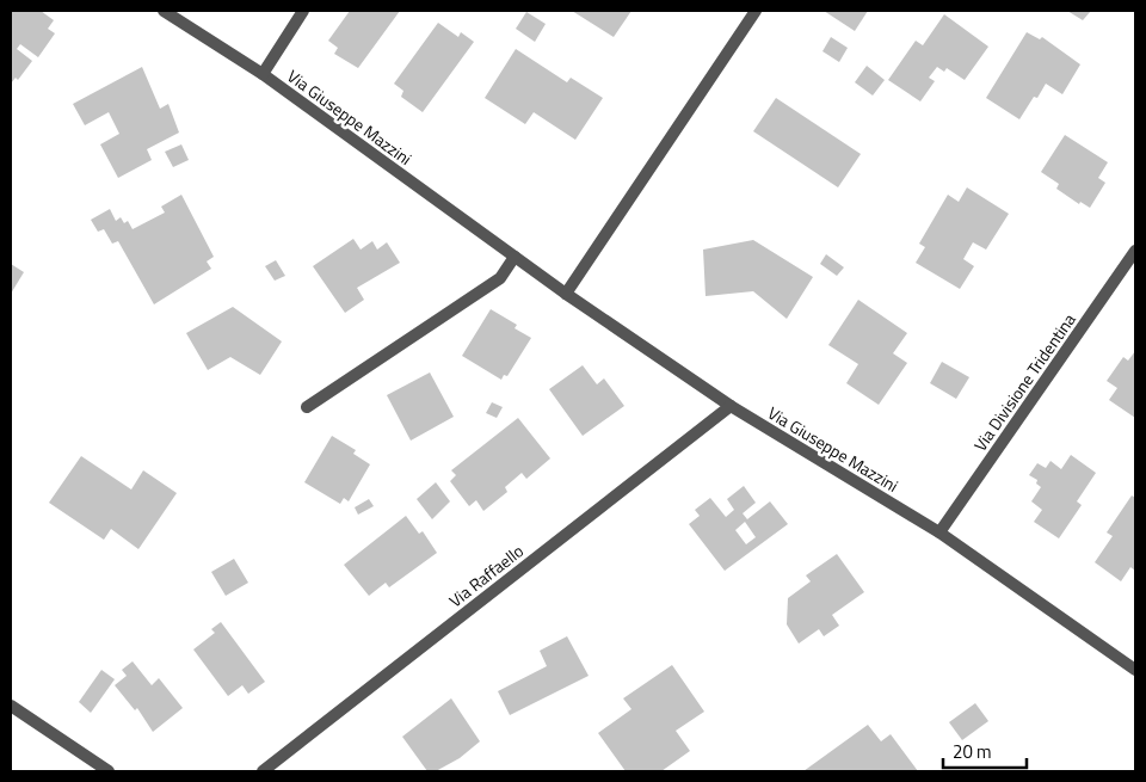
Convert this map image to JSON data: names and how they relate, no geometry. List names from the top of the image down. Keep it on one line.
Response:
{"streets":{"street":["Via Giuseppe Mazzini","Via Divisione Tridentina","Via Raffaello"]},"crossings":[["Via Giuseppe Mazzini","Via Divisione Tridentina"],["Via Giuseppe Mazzini","Via Raffaello"]],"scale_bar":"20 m"}
